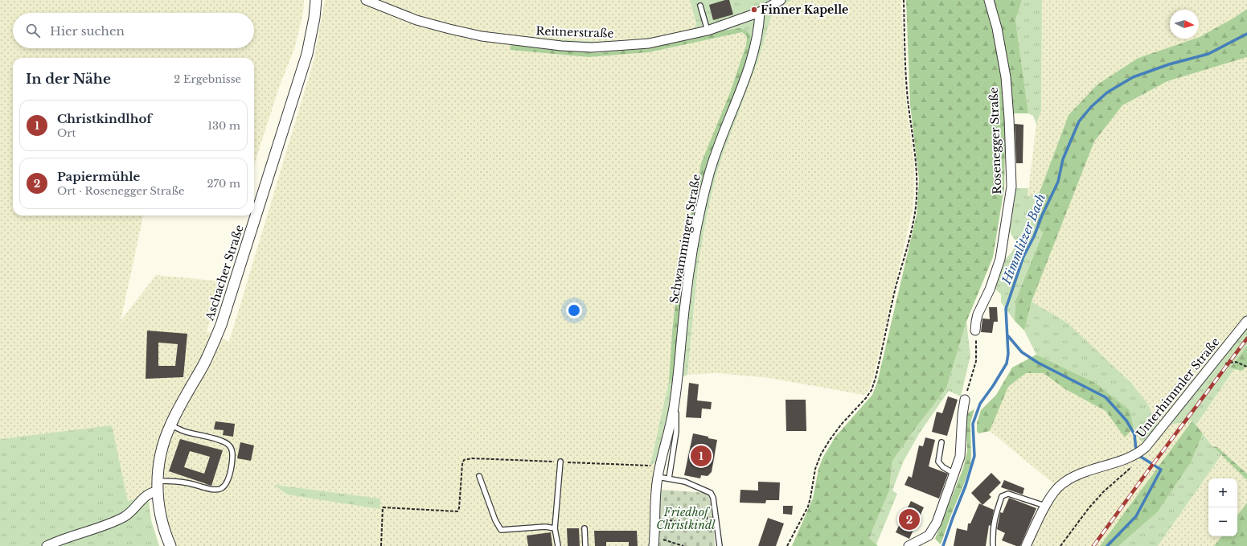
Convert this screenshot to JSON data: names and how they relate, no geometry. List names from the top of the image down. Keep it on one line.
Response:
{"streets":{"street":["Reitnerstraße","Rosenegger Straße","Schwamminger Straße","Aschacher Straße","Unterhimmler Straße"]},"crossings":[["Reitnerstraße","Schwamminger Straße"]],"water":["Himmlitzer Bach"],"parks":["Friedhof Christkindl"],"places":["Finner Kapelle"],"north":"right","page":{"search":"Hier suchen","heading":["In der Nähe","2 Ergebnisse"],"list":[{"mark":"1","name":"Christkindlhof","note":"Ort","value":"130 m"},{"mark":"2","name":"Papiermühle","note":"Ort · Rosenegger Straße","value":"270 m"}],"pins":["1","2"],"map_buttons":["+","−"]}}
